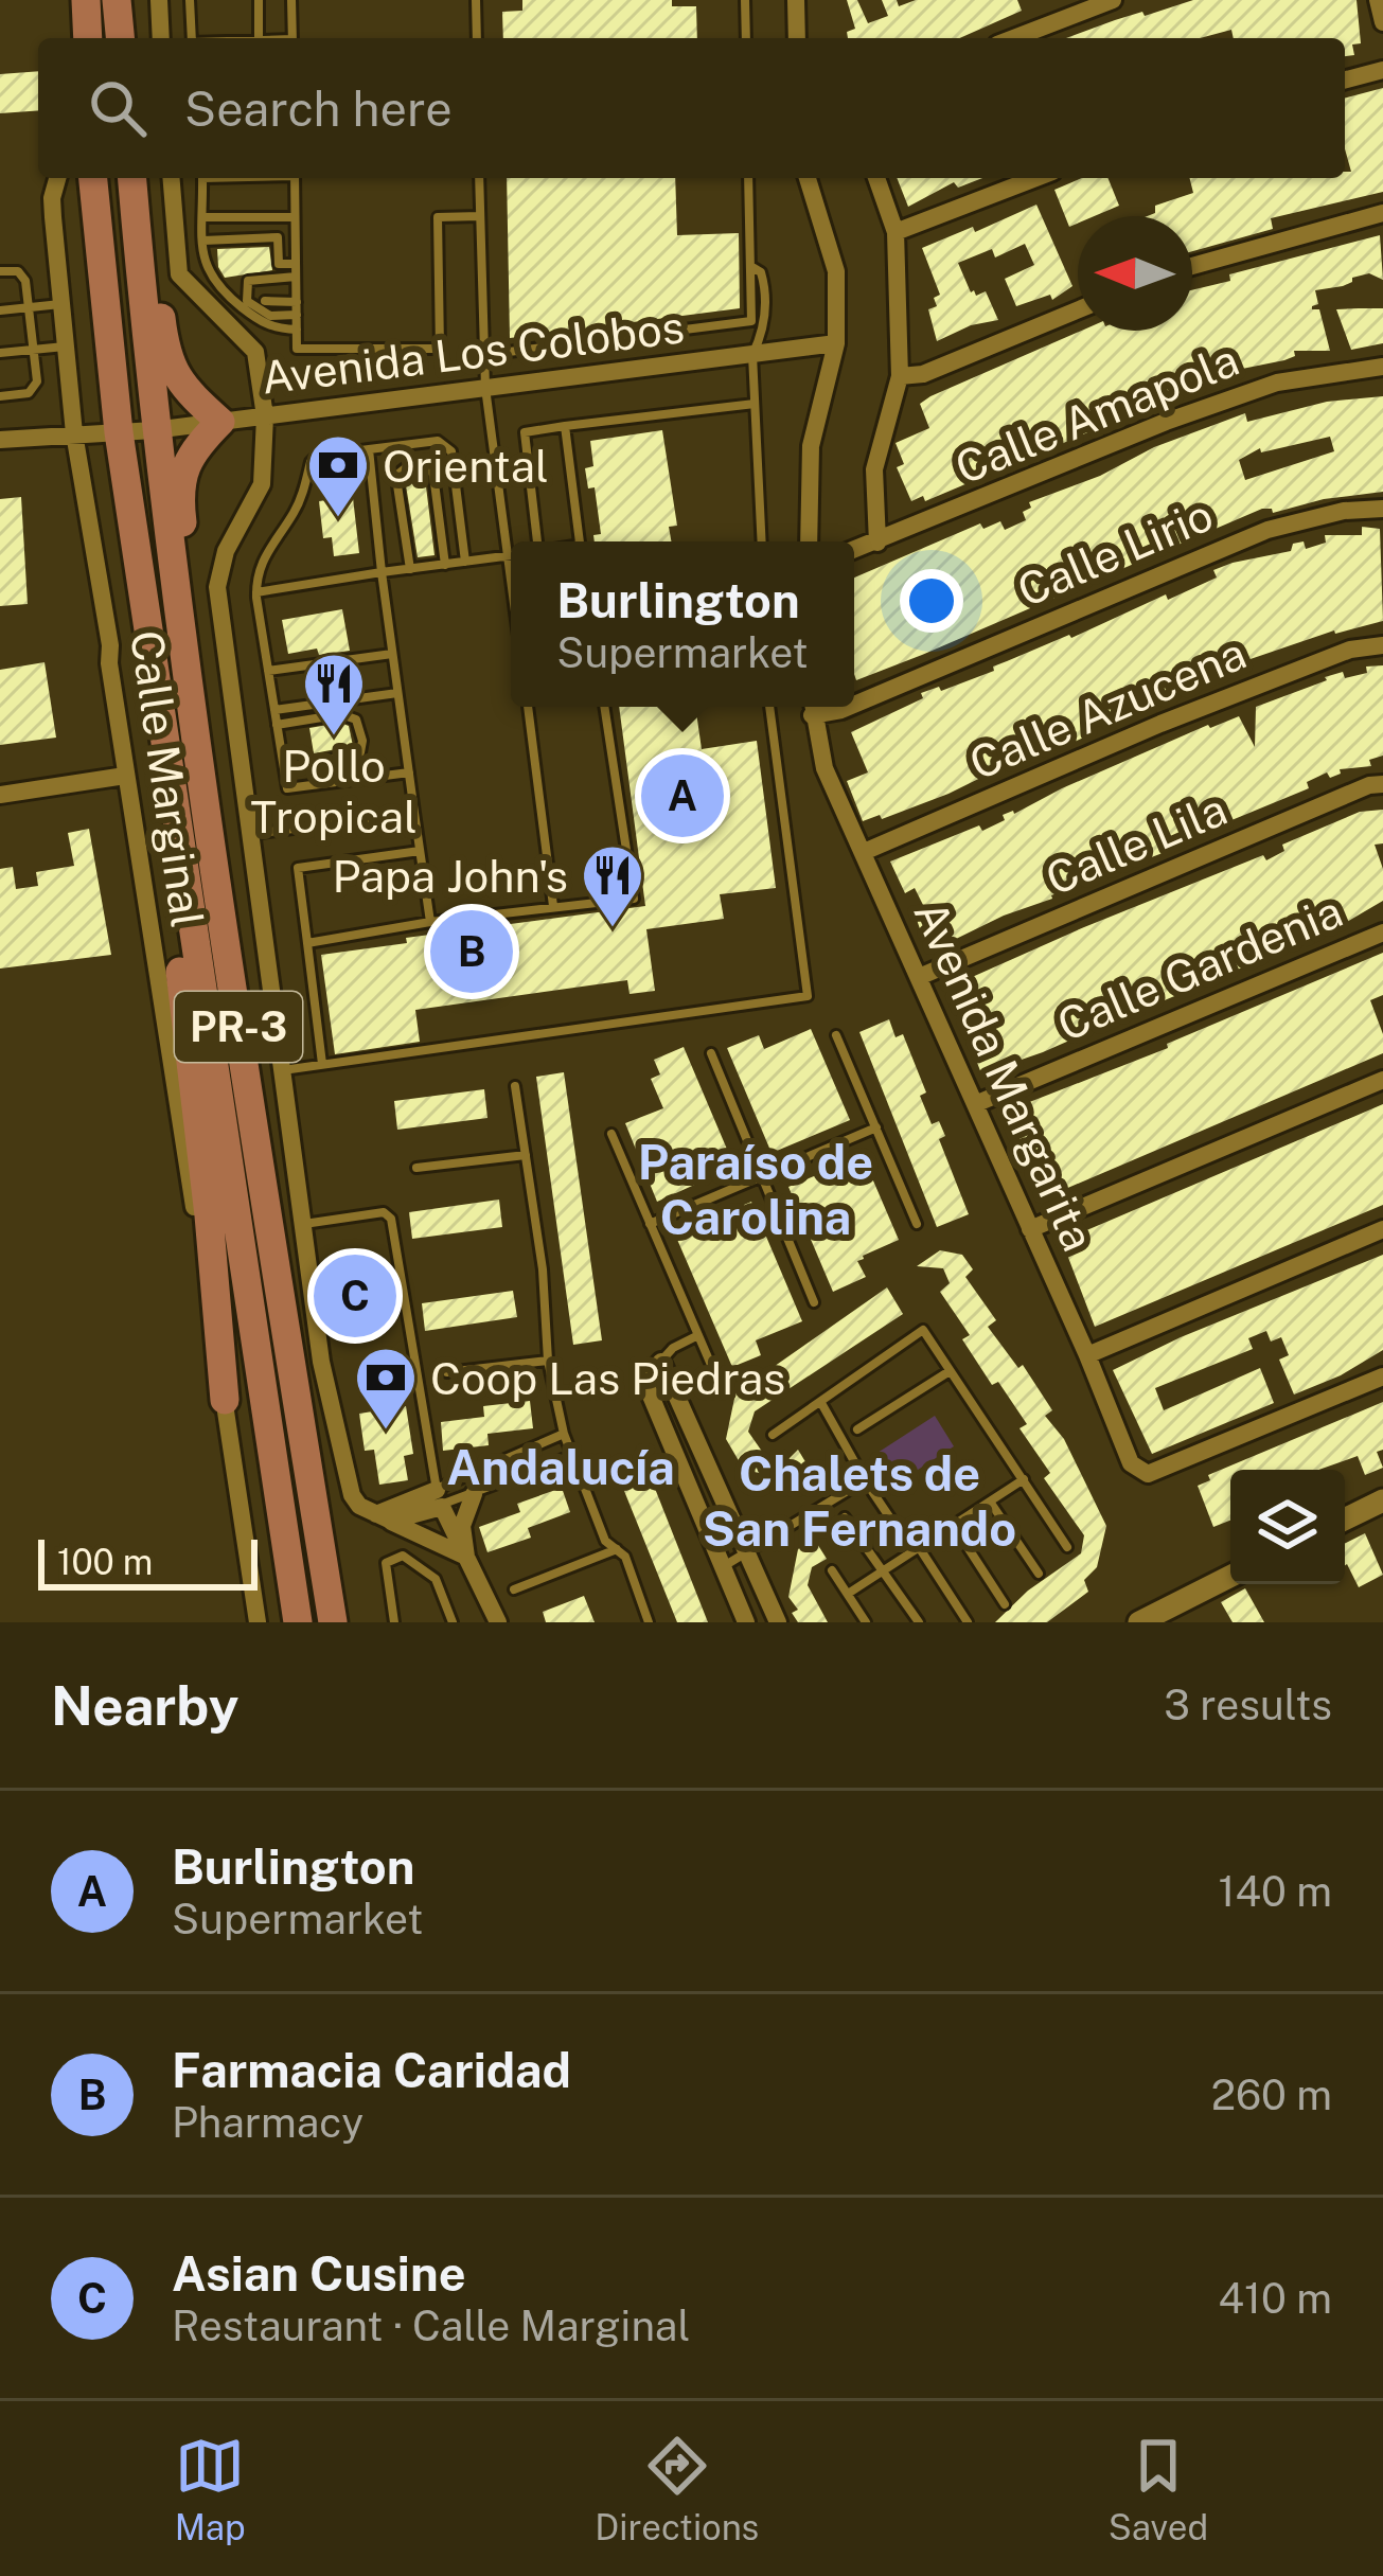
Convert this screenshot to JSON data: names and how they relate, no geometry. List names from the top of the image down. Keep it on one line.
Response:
{"streets":{"main road":["PR-3"],"street":["Avenida Los Colobos","Calle Amapola","Calle Lirio","Calle Azucena","Calle Marginal","Calle Lila","Calle Gardenia","Avenida Margarita"]},"crossings":[["Avenida Los Colobos","Calle Marginal"],["Avenida Los Colobos","PR-3"],["Calle Azucena","Avenida Margarita"],["Calle Lila","Avenida Margarita"],["Calle Gardenia","Avenida Margarita"]],"districts":["Paraíso de Carolina","Andalucía","Chalets de San Fernando"],"places":{"bank":["Oriental","Coop Las Piedras"],"restaurant":["Pollo Tropical","Papa John's"]},"scale_bar":"100 m","north":"left","page":{"search":"Search here","popup":["Burlington","Supermarket"],"pins":["A","B","C"],"scale":"100 m","heading":["Nearby","3 results"],"list":[{"mark":"A","name":"Burlington","note":"Supermarket","value":"140 m"},{"mark":"B","name":"Farmacia Caridad","note":"Pharmacy","value":"260 m"},{"mark":"C","name":"Asian Cusine","note":"Restaurant · Calle Marginal","value":"410 m"}],"nav":["Map","Directions","Saved"]}}
